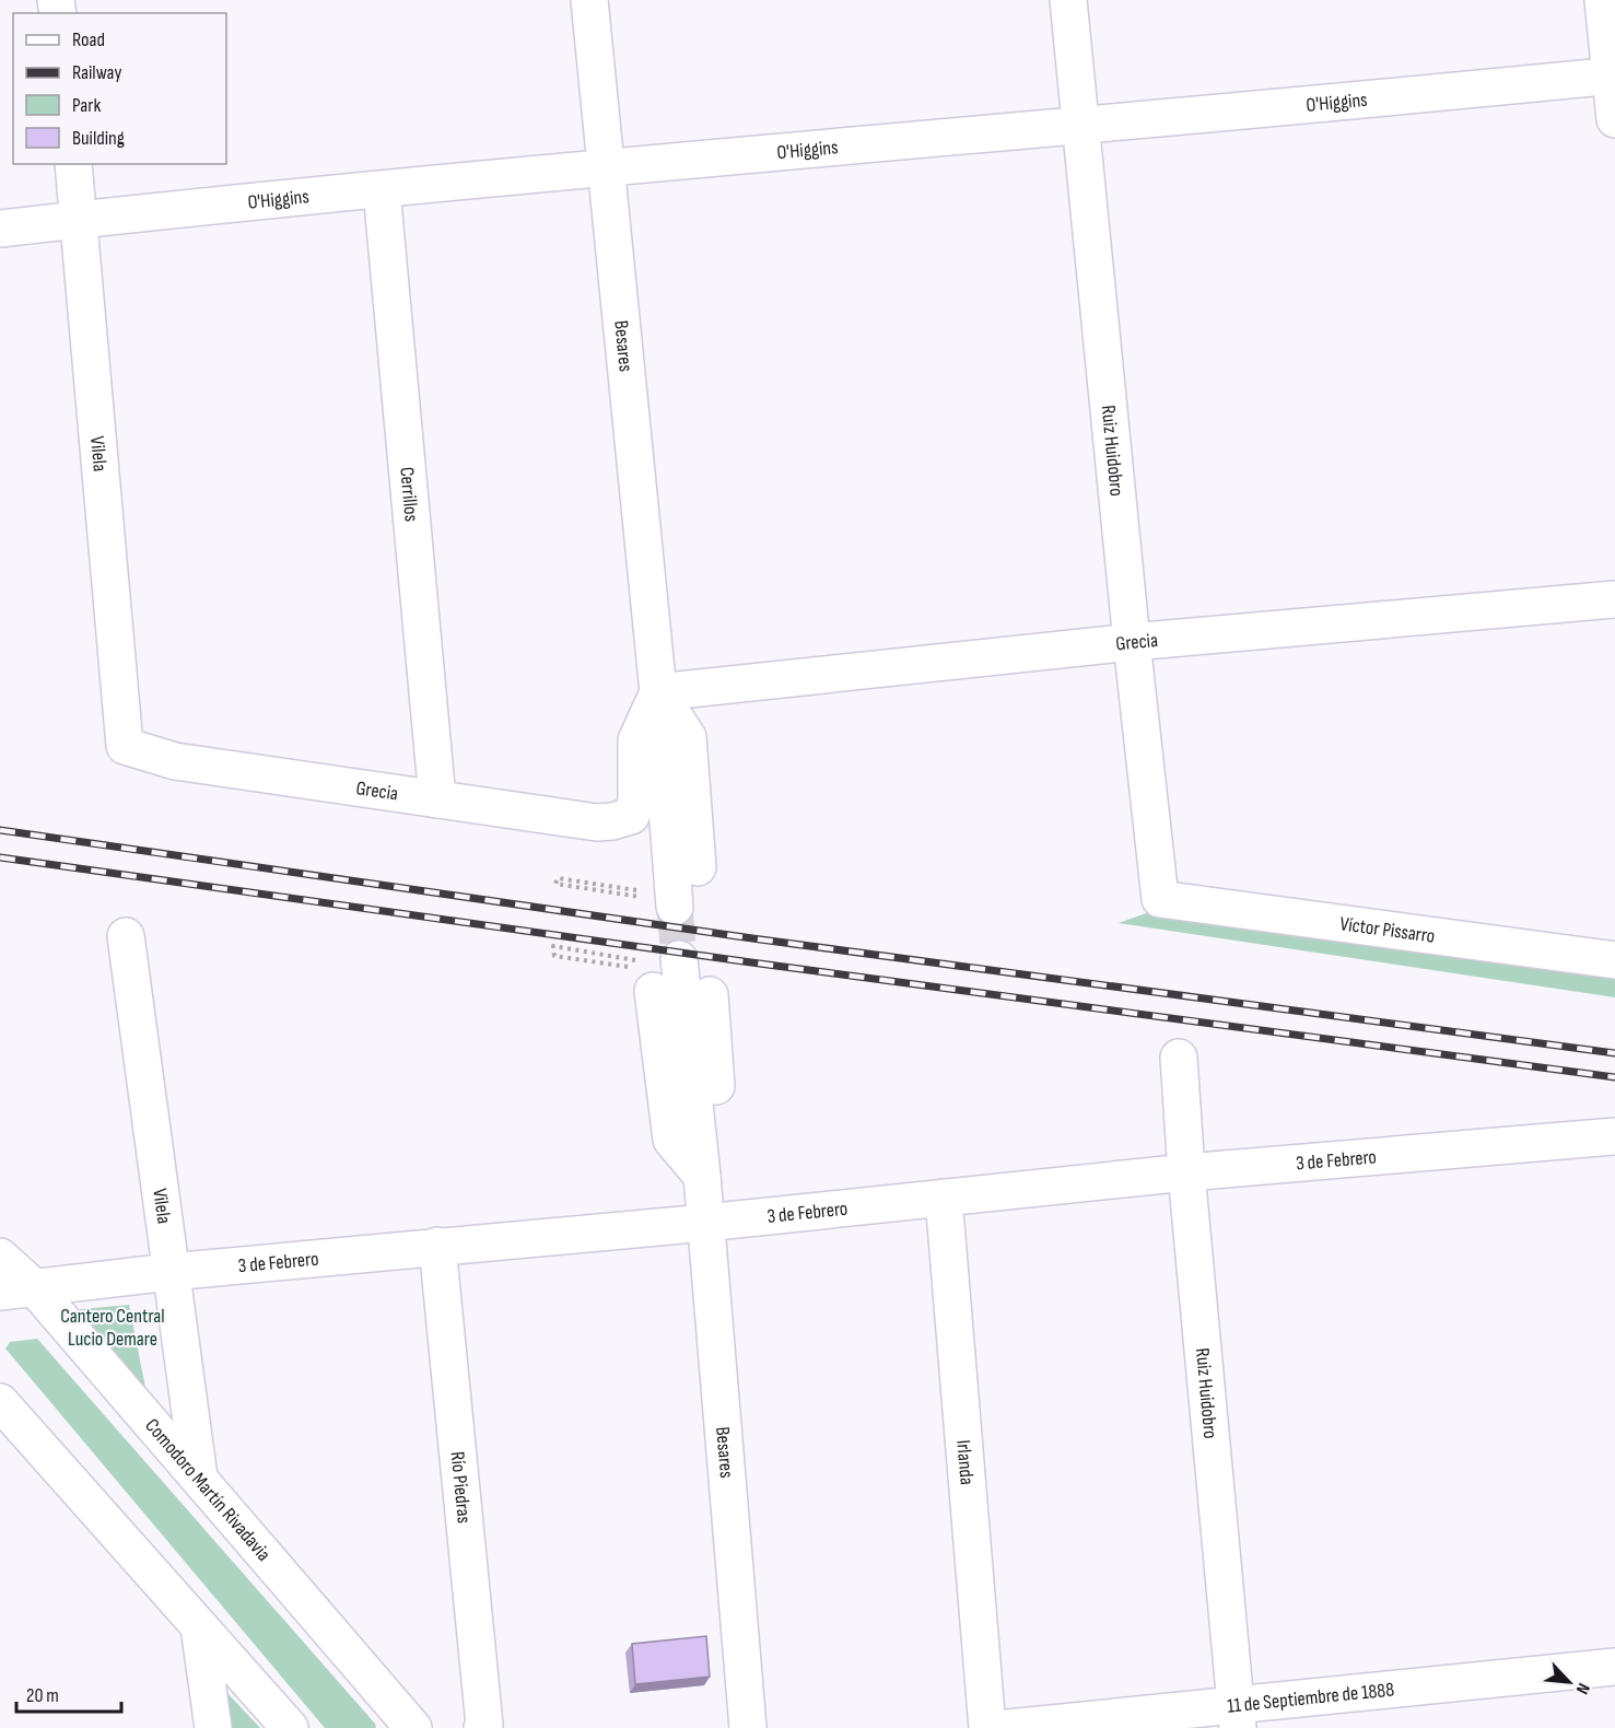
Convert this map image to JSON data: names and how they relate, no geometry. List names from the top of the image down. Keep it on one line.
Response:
{"streets":{"street":["O'Higgins","Besares","Ruiz Huidobro","Vilela","Cerrillos","Grecia","Víctor Pissarro","3 de Febrero","Irlanda","Río Piedras","Comodoro Martín Rivadavia","11 de Septiembre de 1888"]},"crossings":[["O'Higgins","Besares"],["O'Higgins","Ruiz Huidobro"],["O'Higgins","Vilela"],["O'Higgins","Cerrillos"],["Besares","Grecia"],["Besares","3 de Febrero"],["Ruiz Huidobro","Grecia"],["Ruiz Huidobro","Víctor Pissarro"],["Ruiz Huidobro","3 de Febrero"],["Ruiz Huidobro","11 de Septiembre de 1888"],["Vilela","Grecia"],["Vilela","3 de Febrero"],["Vilela","Comodoro Martín Rivadavia"],["Cerrillos","Grecia"],["3 de Febrero","Irlanda"],["3 de Febrero","Río Piedras"],["3 de Febrero","Comodoro Martín Rivadavia"]],"parks":["Cantero Central Lucio Demare"],"legend":["Road","Railway","Park","Building"],"scale_bar":"20 m","north":"bottom right"}
